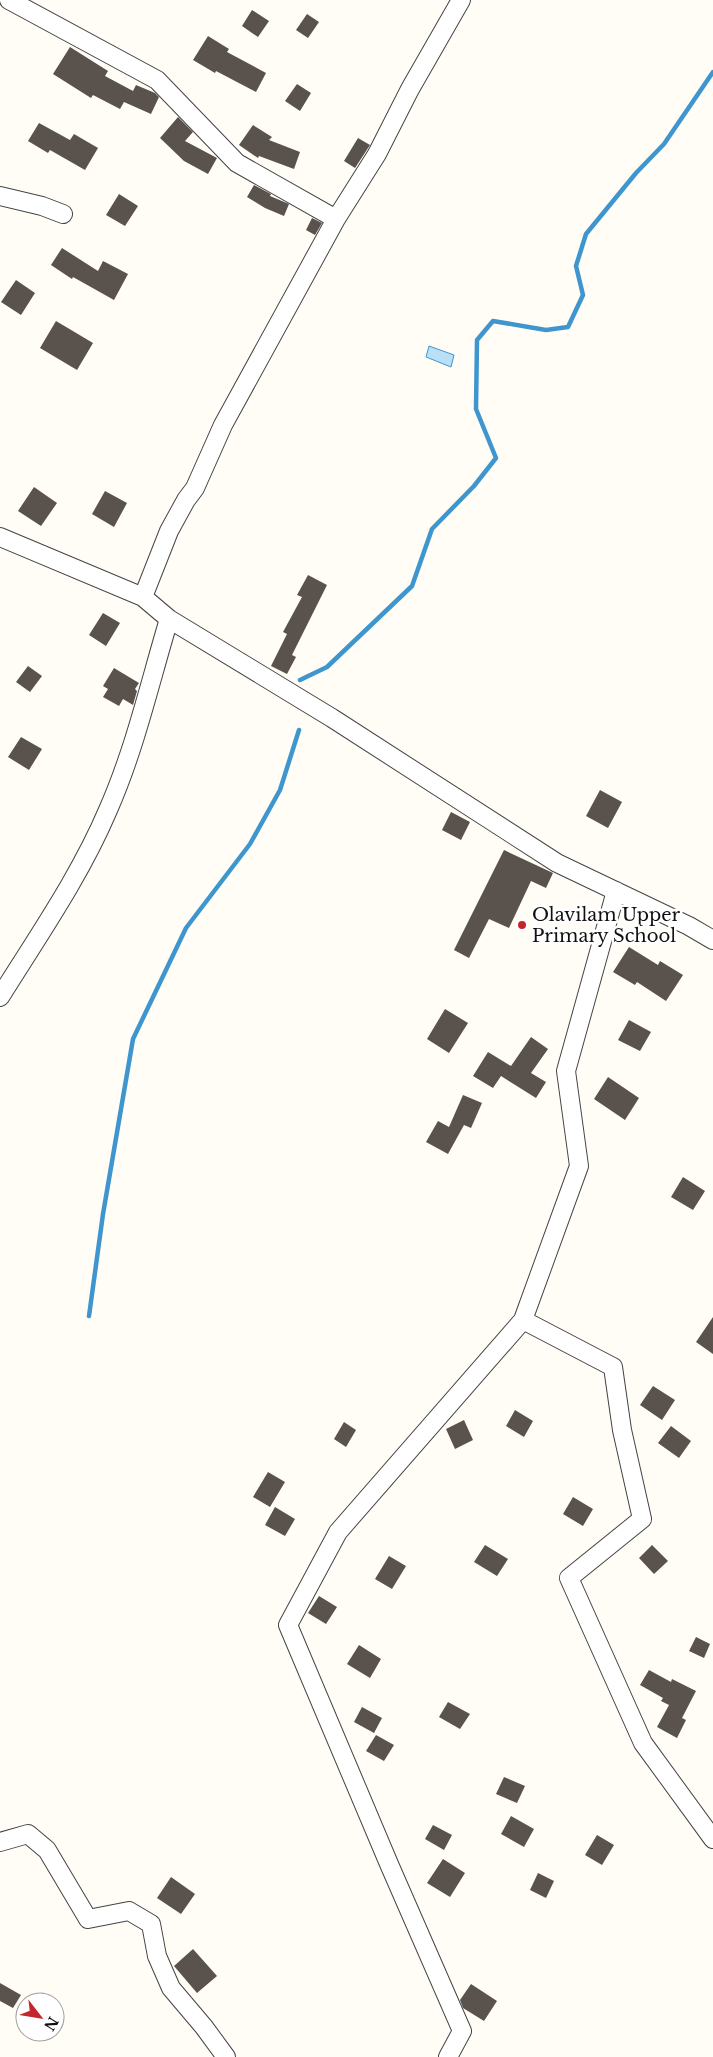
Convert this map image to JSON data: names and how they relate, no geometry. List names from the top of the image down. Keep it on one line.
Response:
{"places":["Olavilam Upper Primary School"],"north":"bottom right"}
